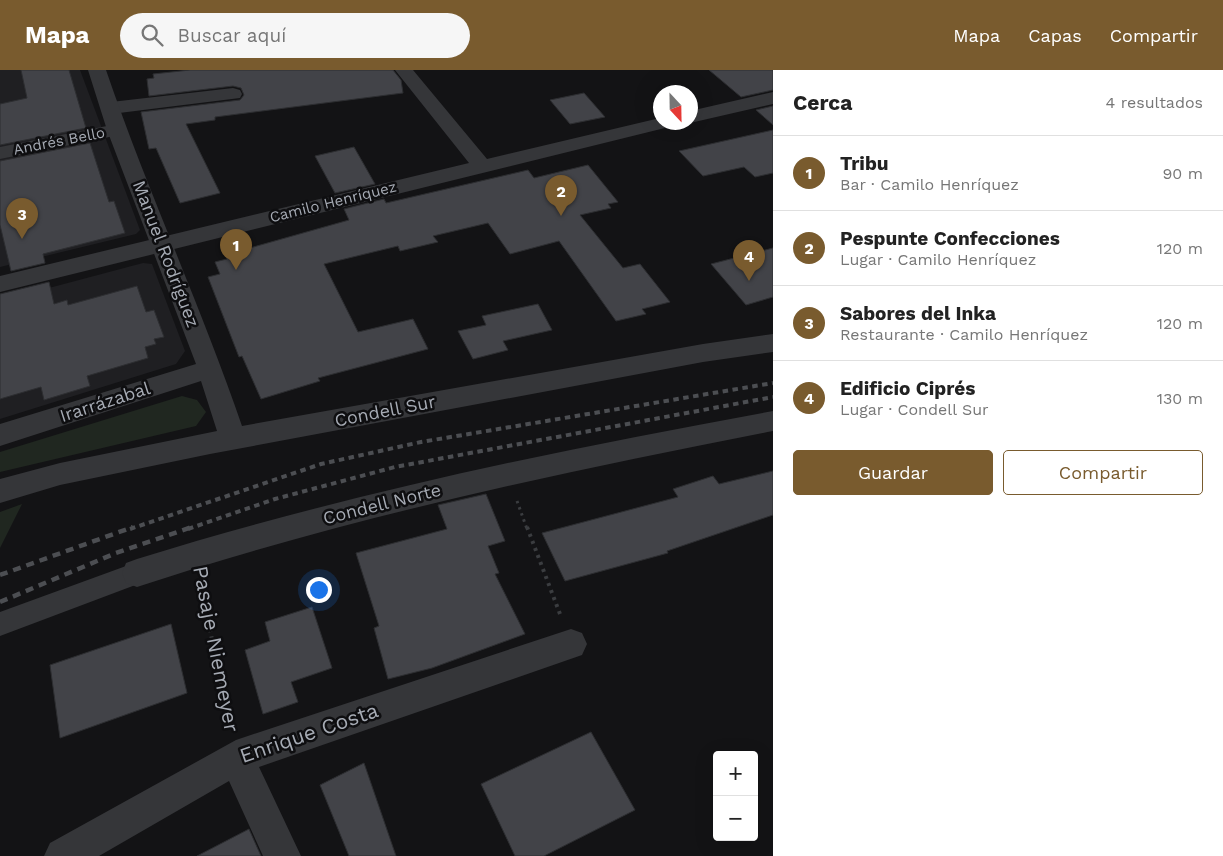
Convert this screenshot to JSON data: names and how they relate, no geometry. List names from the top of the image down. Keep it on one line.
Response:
{"streets":{"street":["Andrés Bello","Camilo Henríquez","Manuel Rodríguez","Irarrázabal","Condell Sur","Condell Norte","Pasaje Niemeyer","Enrique Costa"]},"crossings":[["Andrés Bello","Manuel Rodríguez"],["Camilo Henríquez","Manuel Rodríguez"],["Manuel Rodríguez","Irarrázabal"],["Manuel Rodríguez","Condell Sur"],["Condell Norte","Pasaje Niemeyer"],["Pasaje Niemeyer","Enrique Costa"]],"north":"bottom","page":{"header":"Mapa","search":"Buscar aquí","nav":["Mapa","Capas","Compartir"],"heading":["Cerca","4 resultados"],"list":[{"mark":"1","name":"Tribu","note":"Bar · Camilo Henríquez","value":"90 m"},{"mark":"2","name":"Pespunte Confecciones","note":"Lugar · Camilo Henríquez","value":"120 m"},{"mark":"3","name":"Sabores del Inka","note":"Restaurante · Camilo Henríquez","value":"120 m"},{"mark":"4","name":"Edificio Ciprés","note":"Lugar · Condell Sur","value":"130 m"}],"pins":["2","3","1","4"],"buttons":["Guardar","Compartir"],"map_buttons":["+","−"]}}
